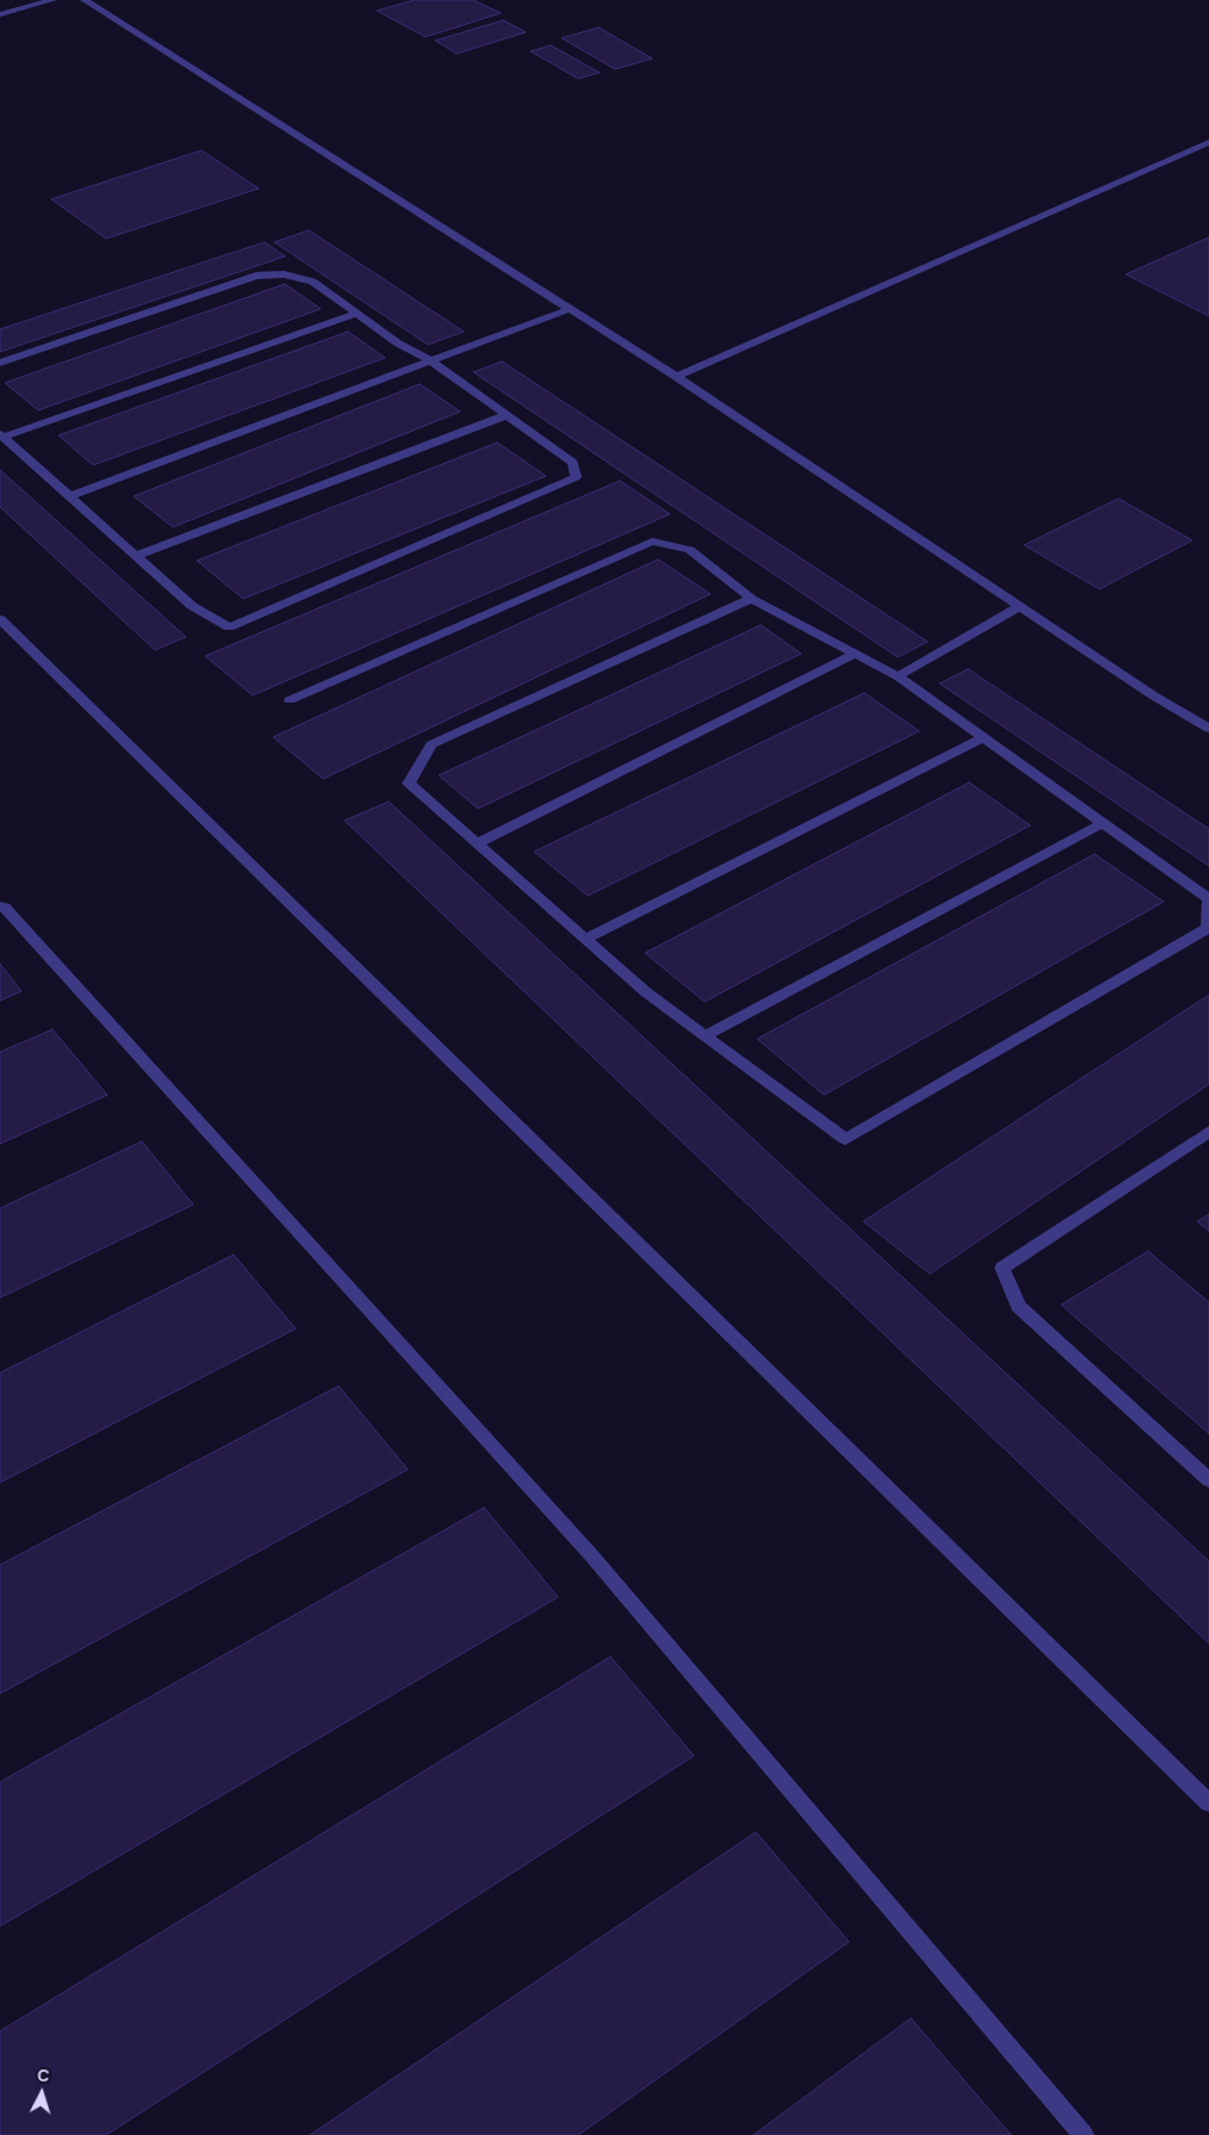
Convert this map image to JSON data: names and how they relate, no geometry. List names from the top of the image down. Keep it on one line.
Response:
{"north":"top"}
